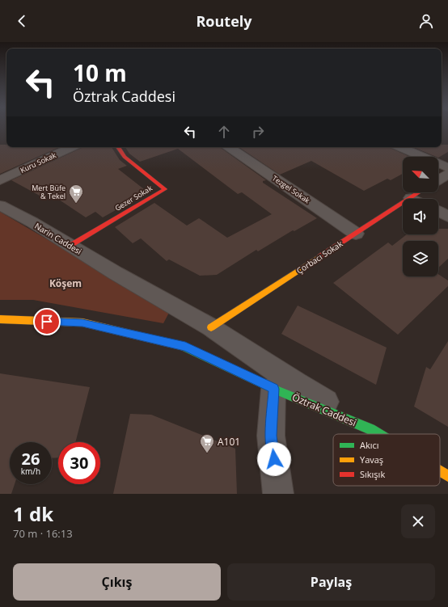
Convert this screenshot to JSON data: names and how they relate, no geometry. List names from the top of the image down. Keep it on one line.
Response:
{"streets":{"street":["Kuru Sokak","Tezgel Sokak","Gezer Sokak","Narin Caddesi","Çorbacı Sokak","Öztrak Caddesi"]},"crossings":[["Tezgel Sokak","Çorbacı Sokak"],["Gezer Sokak","Narin Caddesi"],["Narin Caddesi","Öztrak Caddesi"],["Çorbacı Sokak","Öztrak Caddesi"]],"districts":["Köşem"],"places":{"supermarket":["Mert Büfe & Tekel","A101"]},"legend":["Akıcı","Yavaş","Sıkışık"],"north":"top left","page":{"header":"Routely","turn":["10 m","Öztrak Caddesi"],"speed":"26 km/h","limit":"30","heading":["1 dk","70 m · 16:13"],"buttons":["Çıkış","Paylaş"]}}
